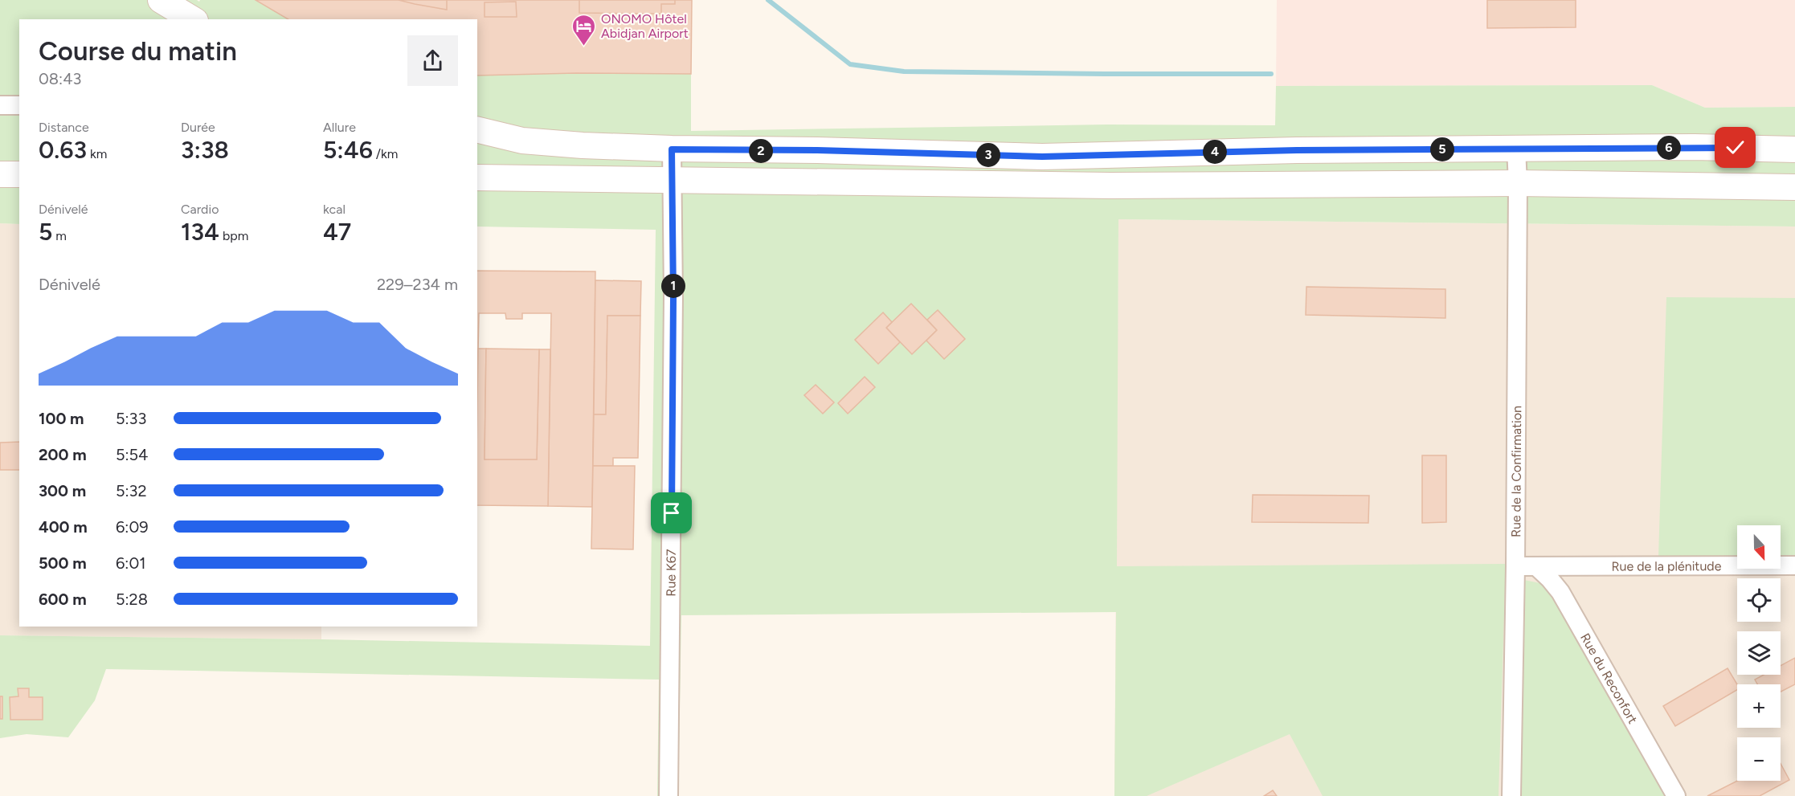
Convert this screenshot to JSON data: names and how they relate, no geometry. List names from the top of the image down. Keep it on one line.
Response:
{"streets":{"street":["Rue de la Confirmation","Rue de la plénitude","Rue K67","Rue du Reconfort"]},"crossings":[["Rue de la Confirmation","Rue de la plénitude"],["Rue de la plénitude","Rue du Reconfort"]],"places":{"hotel":["ONOMO Hôtel Abidjan Airport"]},"north":"bottom","page":{"heading":["Course du matin","08:43"],"stats":[["Distance","0.63 km"],["Durée","3:38"],["Allure","5:46 /km"],["Dénivelé","5 m"],["Cardio","134 bpm"],["kcal","47"]],"pins":["6","5","2","4","3","1"],"chart":["Dénivelé","229–234 m"],"list":[{"name":"100 m","note":"5:33"},{"name":"200 m","note":"5:54"},{"name":"300 m","note":"5:32"},{"name":"400 m","note":"6:09"},{"name":"500 m","note":"6:01"},{"name":"600 m","note":"5:28"}],"map_buttons":["+","−"]}}
